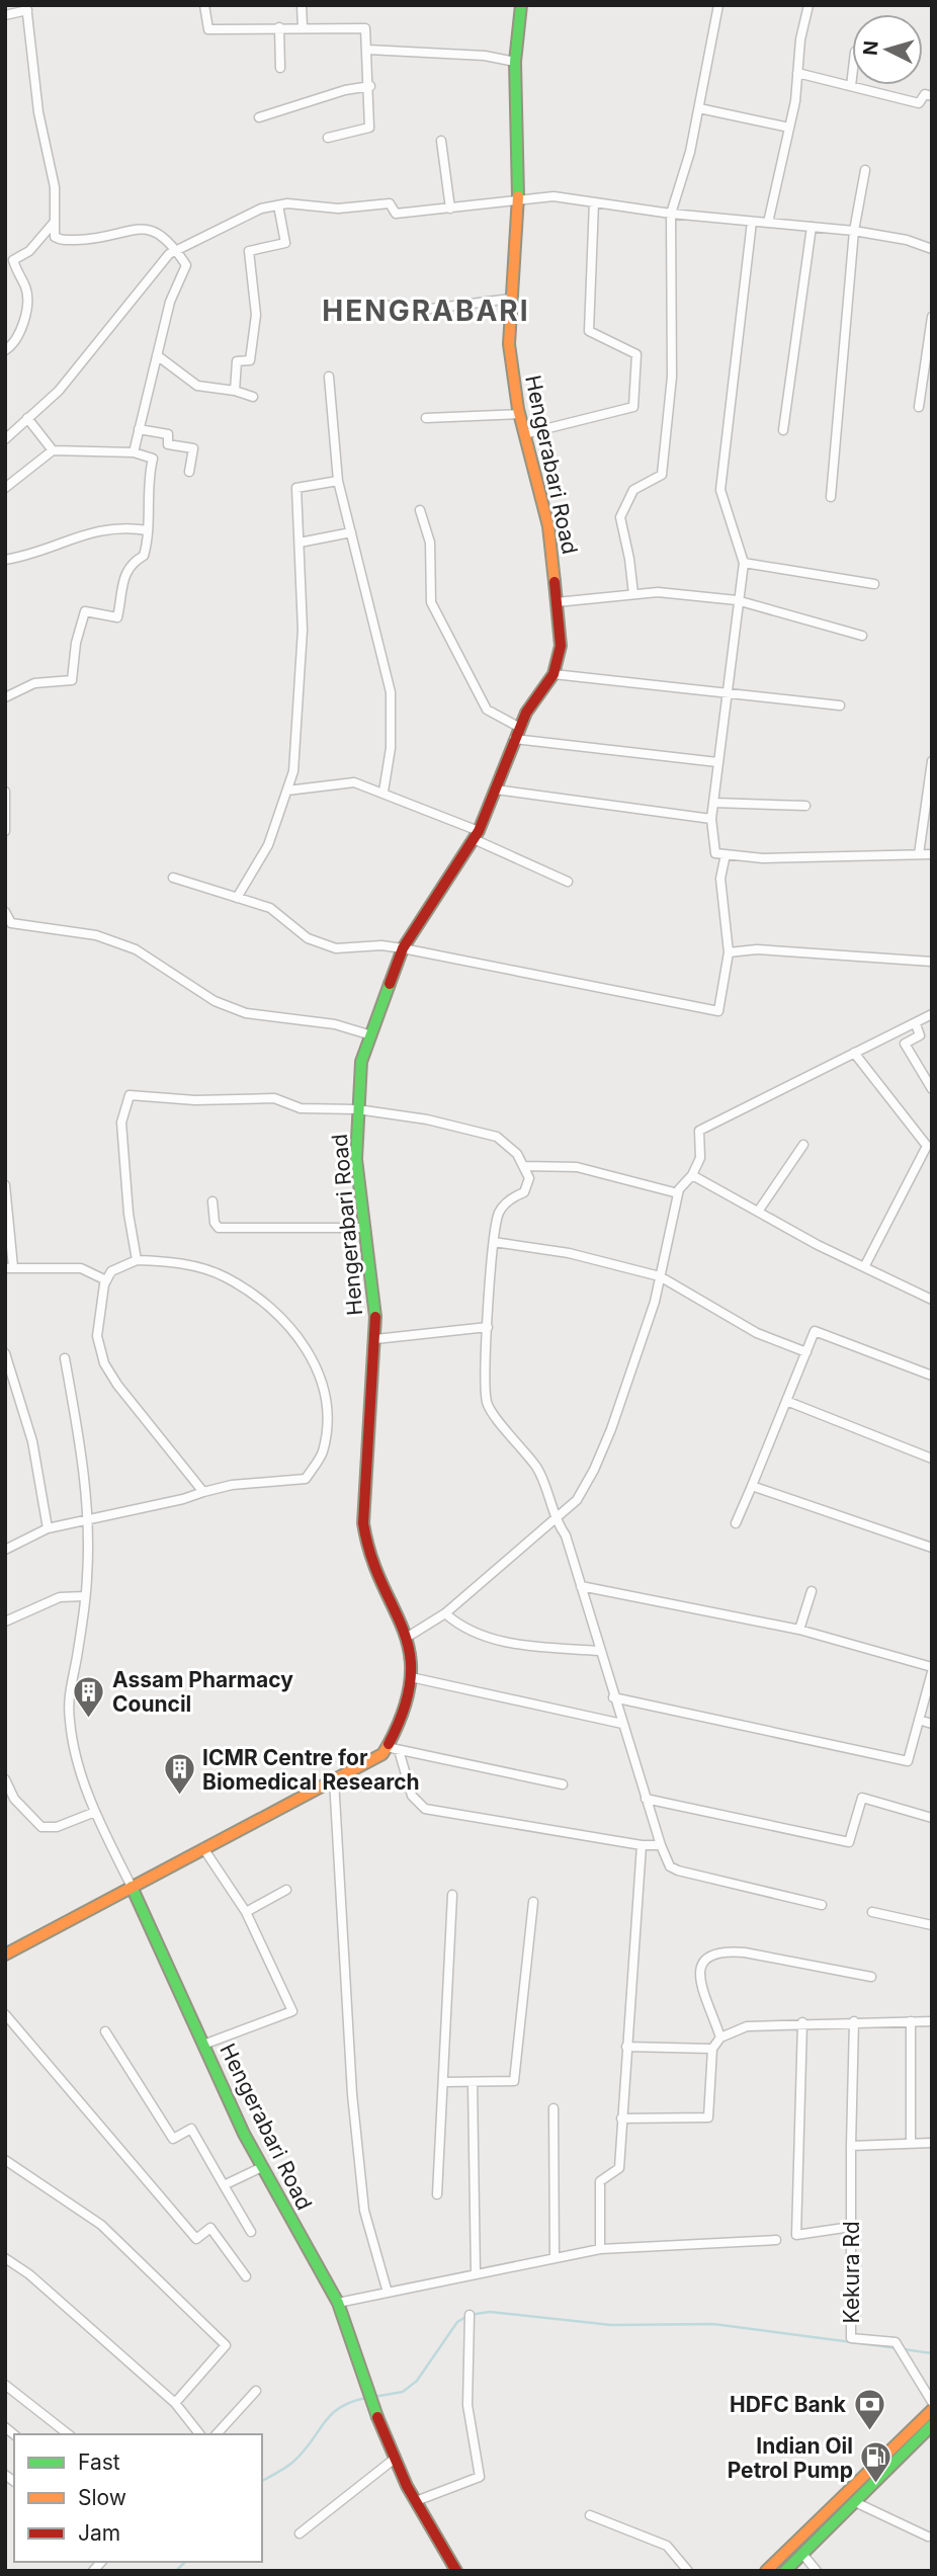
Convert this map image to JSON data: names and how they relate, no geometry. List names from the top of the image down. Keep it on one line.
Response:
{"streets":{"main road":["Hengerabari Road"],"street":["Kekura Rd"]},"districts":["HENGRABARI"],"places":{"building":["Assam Pharmacy Council","ICMR Centre for Biomedical Research"],"bank":["HDFC Bank"],"fuel station":["Indian Oil Petrol Pump"]},"legend":["Fast","Slow","Jam"],"north":"left"}
